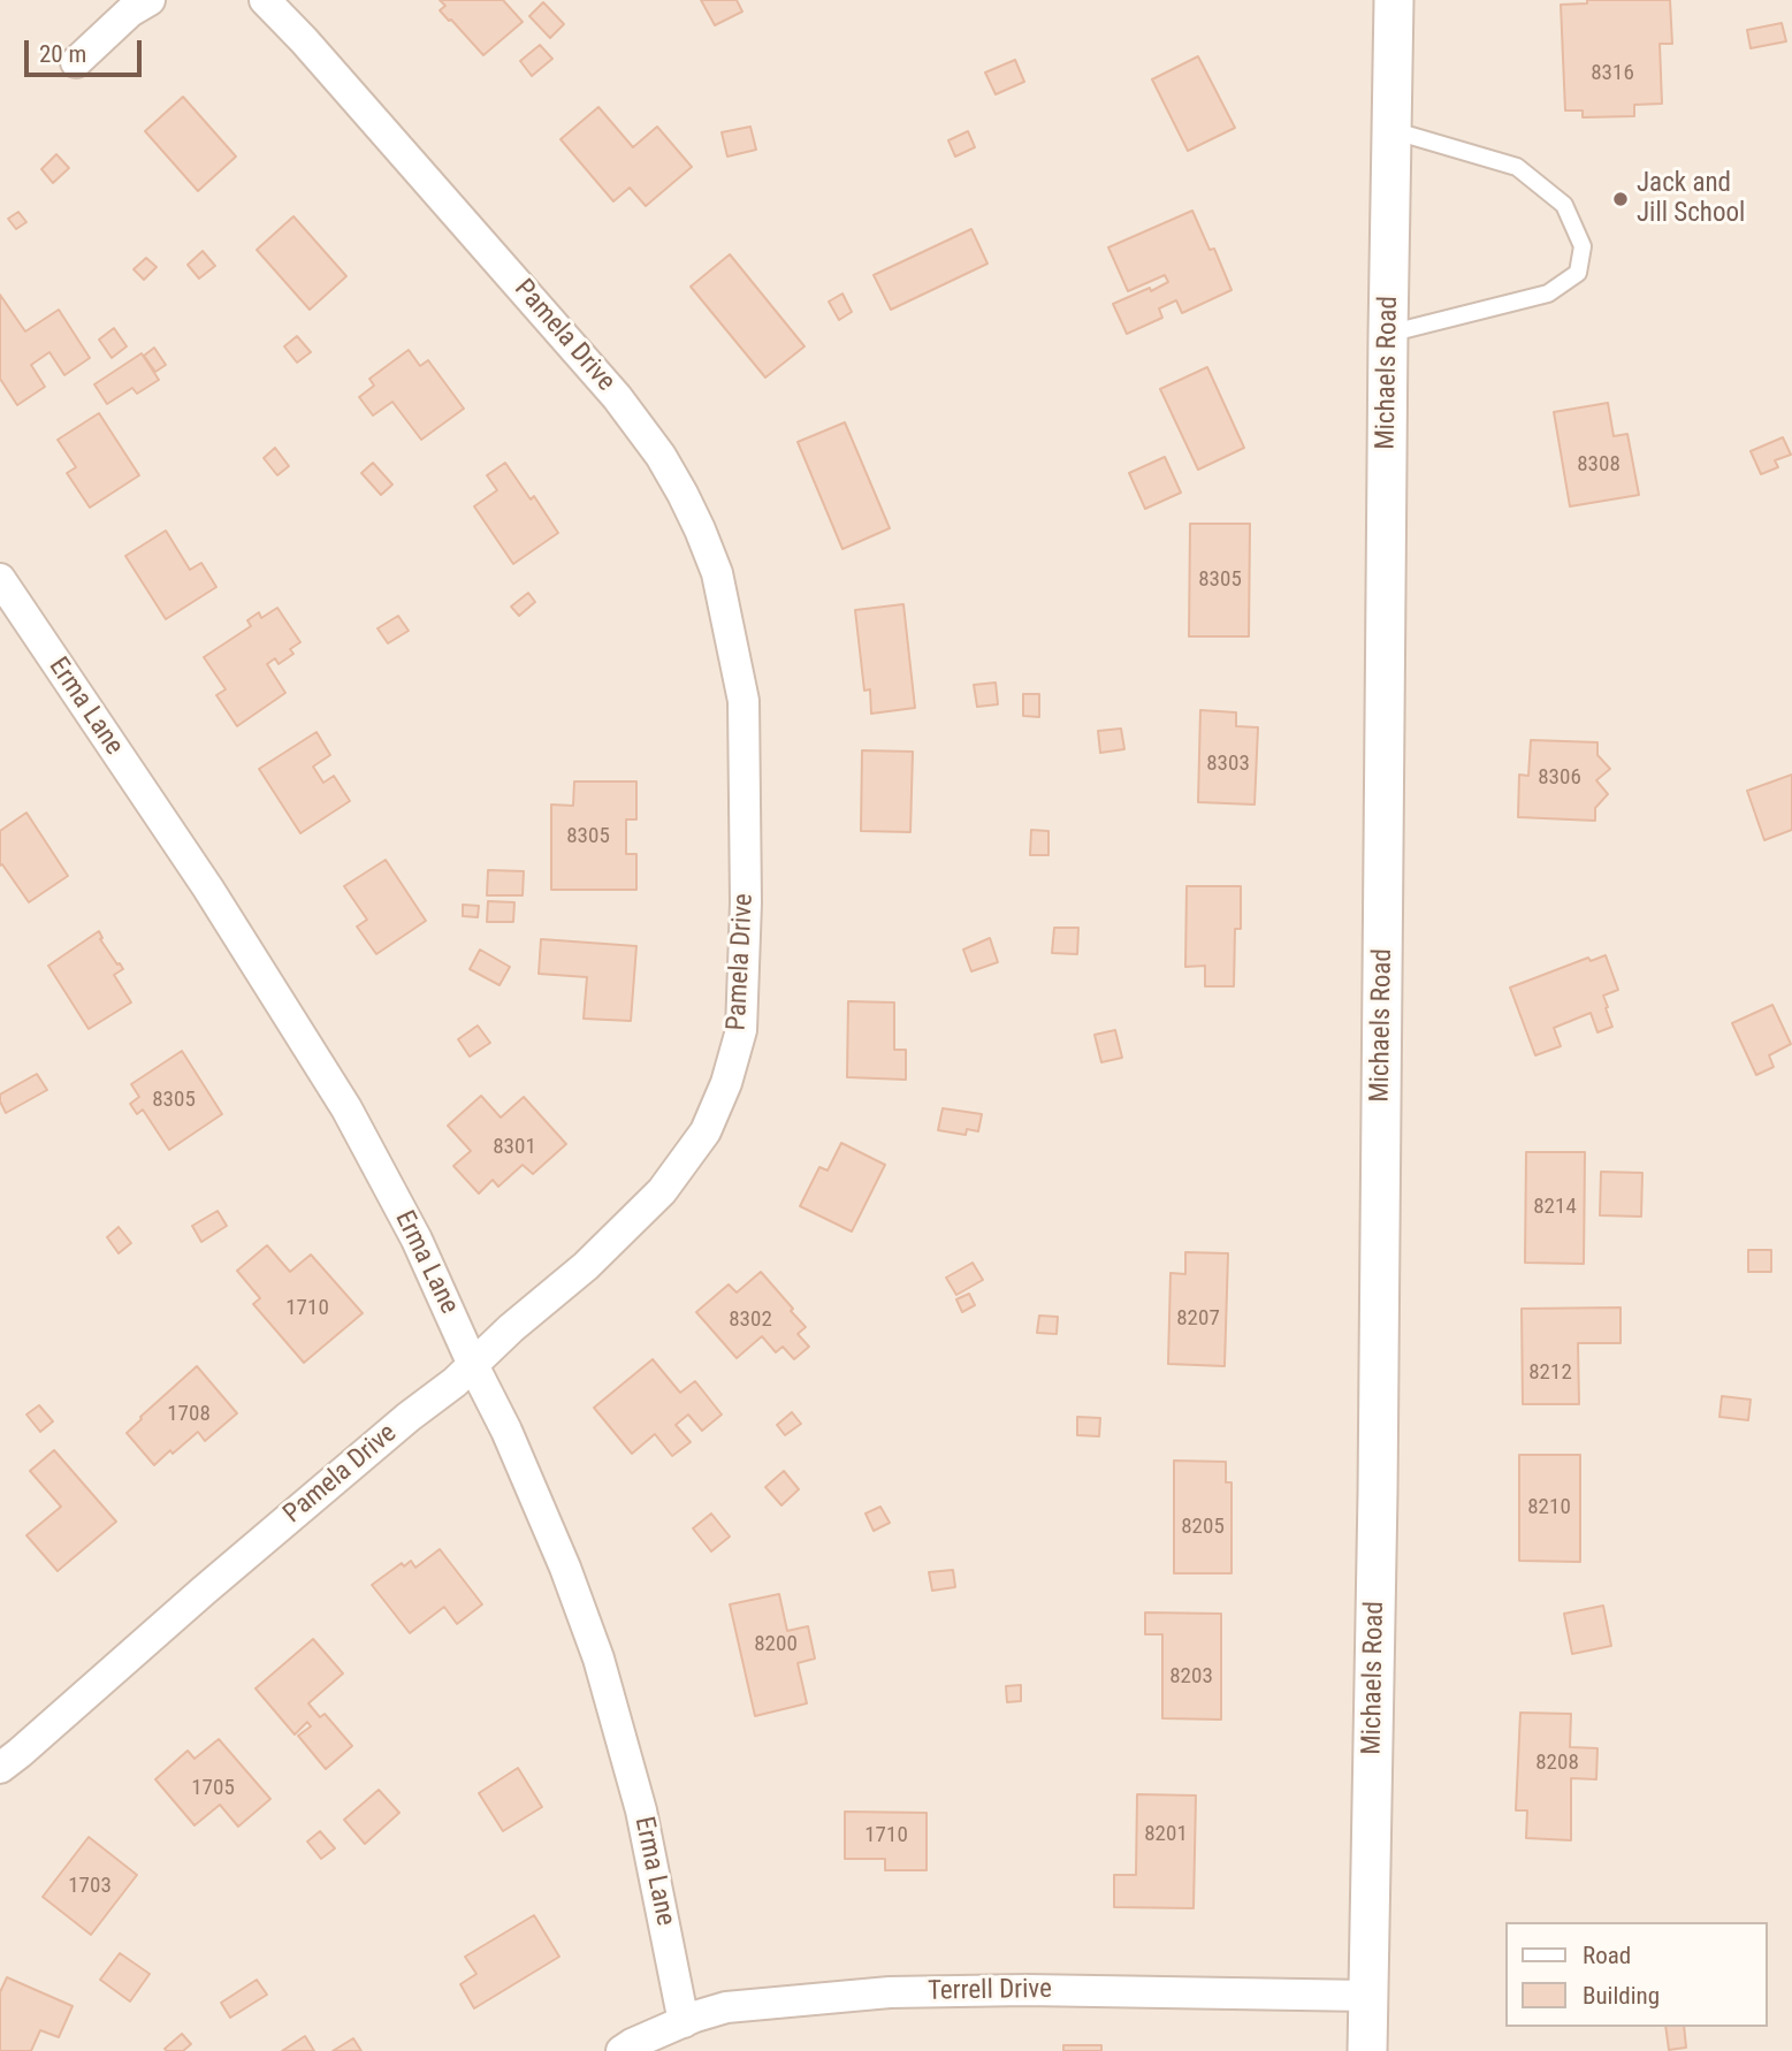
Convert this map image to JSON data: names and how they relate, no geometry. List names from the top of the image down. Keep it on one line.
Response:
{"streets":{"street":["Pamela Drive","Michaels Road","Erma Lane","Terrell Drive"]},"crossings":[["Pamela Drive","Erma Lane"],["Michaels Road","Terrell Drive"],["Erma Lane","Terrell Drive"]],"places":["Jack and Jill School"],"house_numbers":["8316","8308","8305","8303","8306","8305","8305","8301","8214","1710","8207","8302","8212","1708","8210","8205","8200","8203","8208","1705","8201","1710","1703"],"legend":["Road","Building"],"scale_bar":"20 m"}
